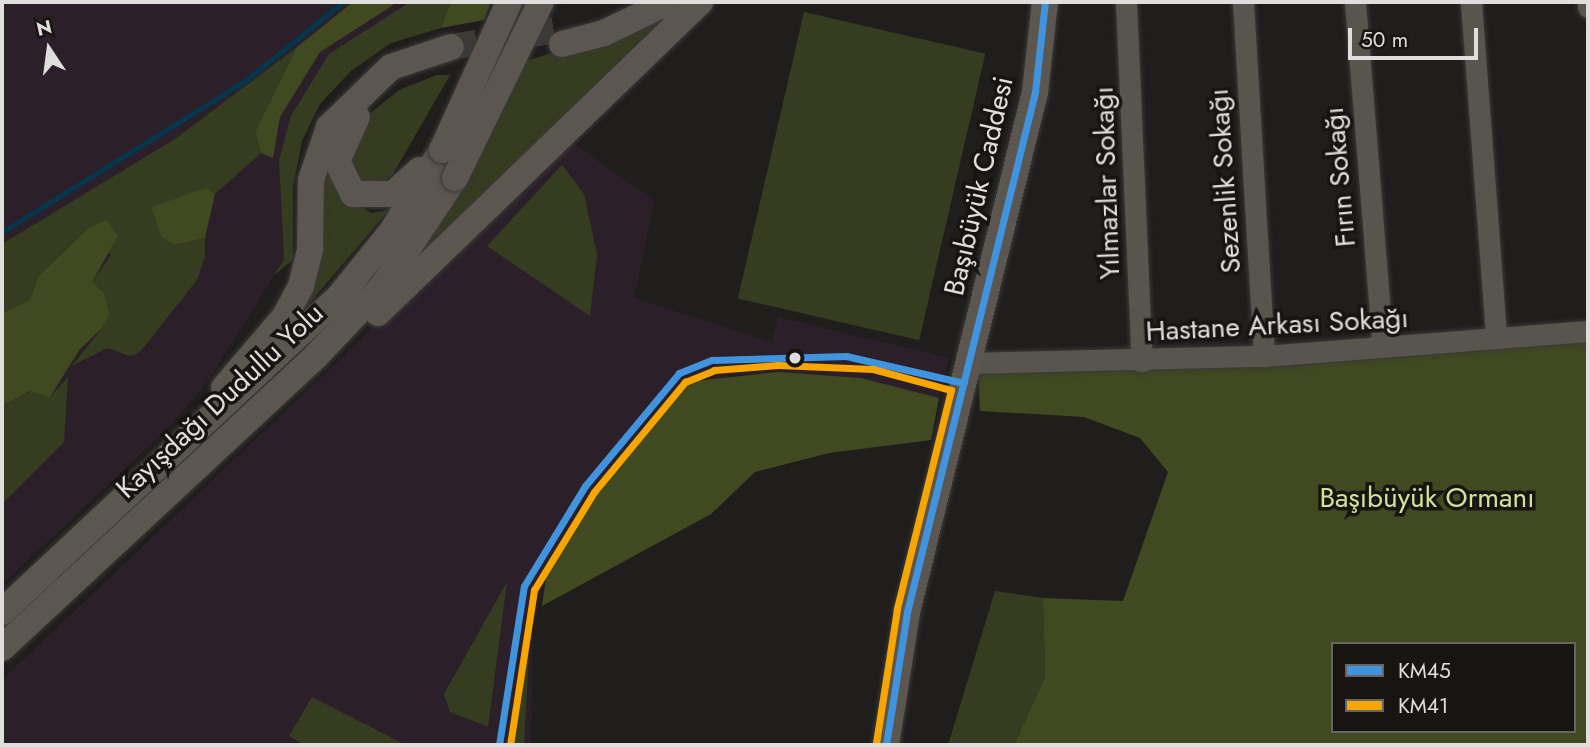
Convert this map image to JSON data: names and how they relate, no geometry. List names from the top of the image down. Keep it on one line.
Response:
{"streets":{"main road":["Başıbüyük Caddesi","Kayışdağı Dudullu Yolu"],"street":["Fırın Sokağı","Sezenlik Sokağı","Yılmazlar Sokağı","Hastane Arkası Sokağı"]},"crossings":[["Fırın Sokağı","Hastane Arkası Sokağı"],["Sezenlik Sokağı","Hastane Arkası Sokağı"],["Yılmazlar Sokağı","Hastane Arkası Sokağı"],["Başıbüyük Caddesi","Hastane Arkası Sokağı"]],"parks":["Başıbüyük Ormanı"],"lines":["transit line KM45","transit line KM41"],"legend":["KM45","KM41"],"scale_bar":"50 m","north":"top"}
